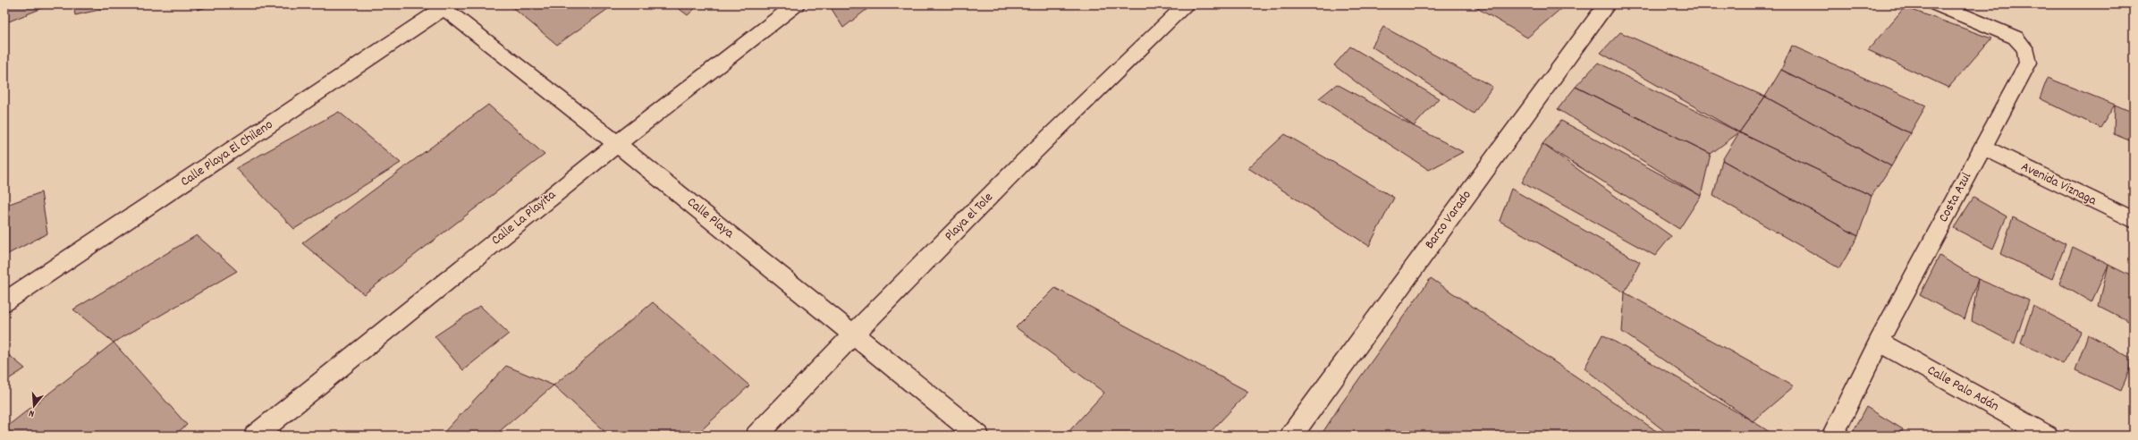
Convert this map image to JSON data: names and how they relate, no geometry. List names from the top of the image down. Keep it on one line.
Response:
{"streets":{"street":["Calle Playa El Chileno","Avenida Viznaga","Costa Azul","Playa el Tole","Calle La Playita","Calle Playa","Barco Varado","Calle Palo Adán"]},"crossings":[["Calle Playa El Chileno","Calle Playa"],["Avenida Viznaga","Costa Azul"],["Costa Azul","Calle Palo Adán"],["Playa el Tole","Calle Playa"],["Calle La Playita","Calle Playa"]],"north":"bottom"}
